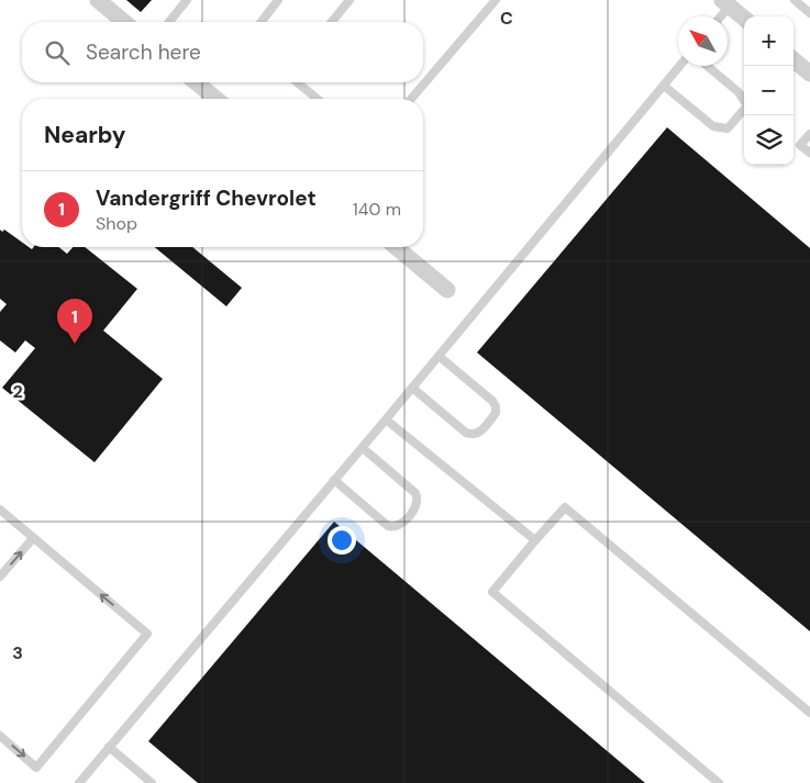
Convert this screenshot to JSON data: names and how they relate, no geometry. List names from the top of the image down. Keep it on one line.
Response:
{"north":"top left","page":{"map_buttons":["+","−"],"search":"Search here","heading":"Nearby","list":[{"mark":"1","name":"Vandergriff Chevrolet","note":"Shop","value":"140 m"}],"pins":"1"},"grid":{"columns":["C"],"rows":["2","3"]}}
